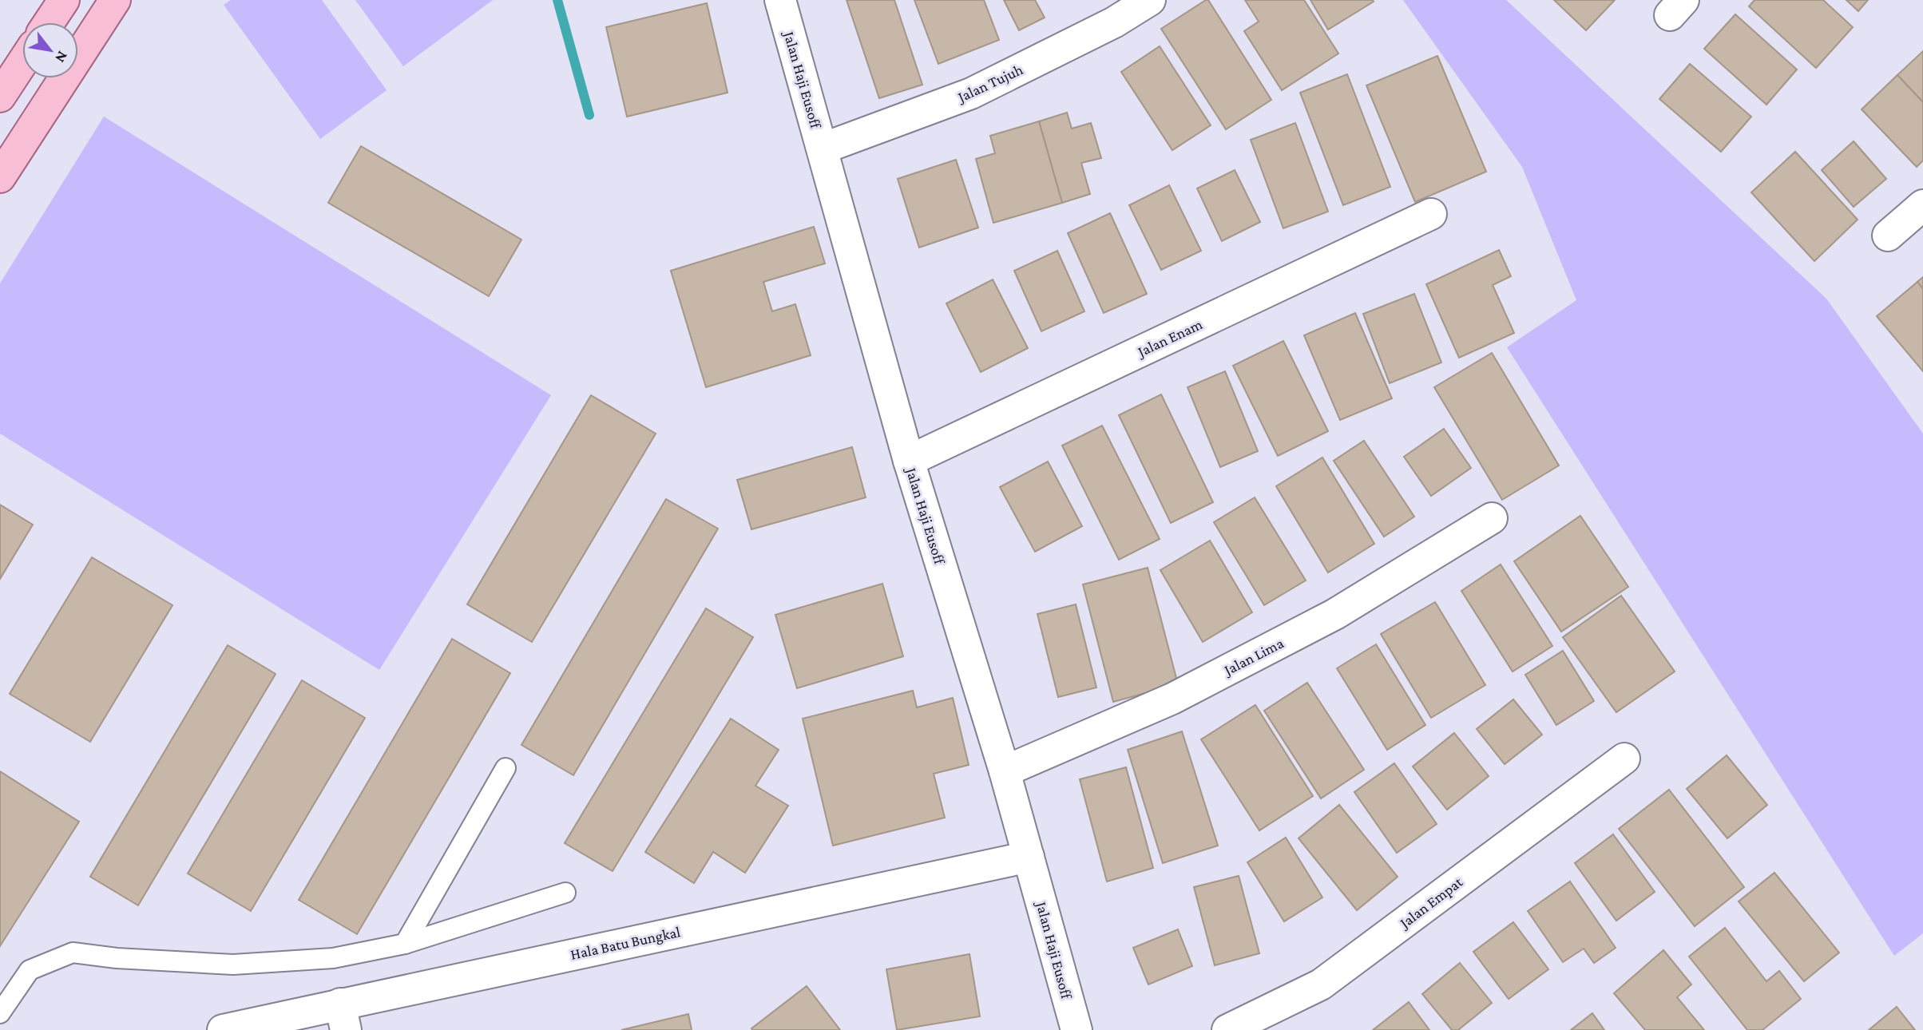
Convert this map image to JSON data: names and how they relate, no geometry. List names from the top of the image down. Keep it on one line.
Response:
{"streets":{"street":["Jalan Haji Eusoff","Jalan Tujuh","Jalan Enam","Jalan Lima","Jalan Empat","Hala Batu Bungkal"]},"crossings":[["Jalan Haji Eusoff","Jalan Tujuh"],["Jalan Haji Eusoff","Jalan Enam"],["Jalan Haji Eusoff","Jalan Lima"],["Jalan Haji Eusoff","Hala Batu Bungkal"]],"north":"bottom right"}
